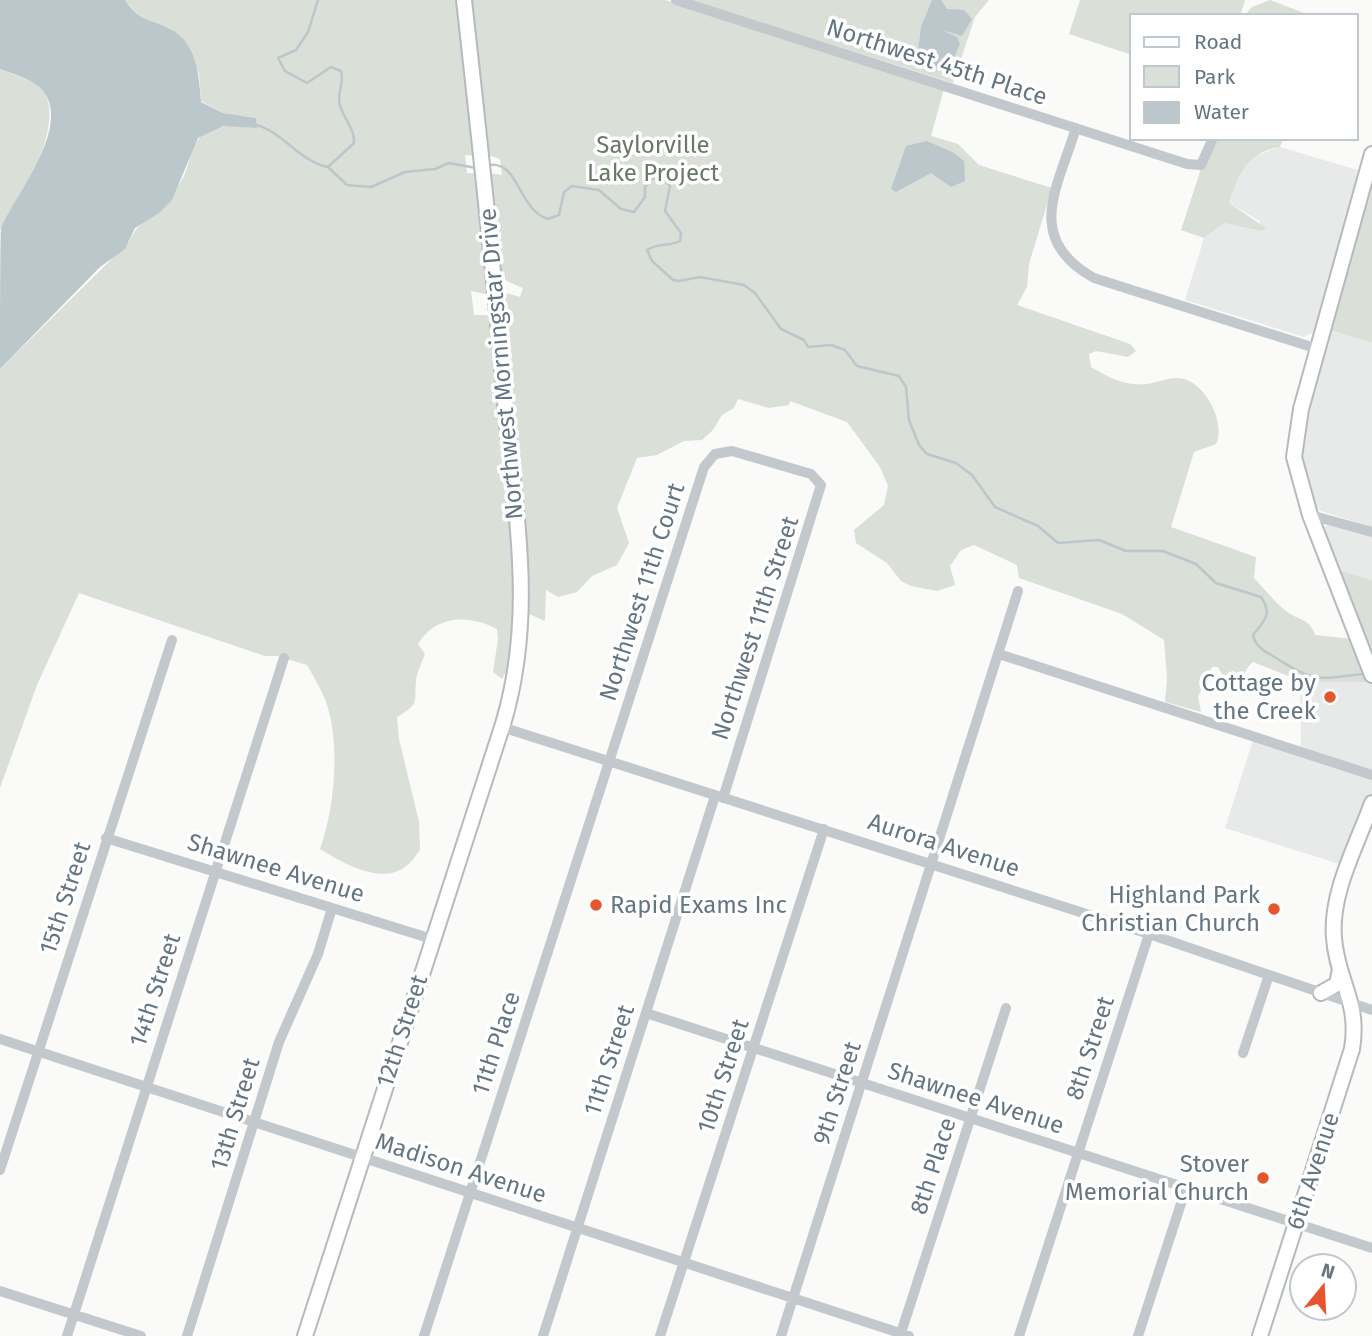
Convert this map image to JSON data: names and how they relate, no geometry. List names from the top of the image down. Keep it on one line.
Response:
{"streets":{"main road":["Northwest Morningstar Drive","12th Street","6th Avenue"],"street":["Northwest 45th Place","Northwest 11th Court","Northwest 11th Street","Aurora Avenue","Shawnee Avenue","15th Street","14th Street","11th Place","8th Street","11th Street","10th Street","9th Street","13th Street","8th Place","Madison Avenue"]},"crossings":[["Northwest Morningstar Drive","Aurora Avenue"],["Northwest Morningstar Drive","12th Street"],["Northwest 11th Court","Northwest 11th Street"],["Northwest 11th Court","Aurora Avenue"],["Northwest 11th Court","11th Place"],["Northwest 11th Street","Aurora Avenue"],["Northwest 11th Street","11th Street"],["Aurora Avenue","12th Street"],["Aurora Avenue","11th Place"],["Aurora Avenue","8th Street"],["Aurora Avenue","11th Street"],["Aurora Avenue","10th Street"],["Aurora Avenue","9th Street"],["Aurora Avenue","6th Avenue"],["Shawnee Avenue","15th Street"],["Shawnee Avenue","14th Street"],["Shawnee Avenue","12th Street"],["Shawnee Avenue","8th Street"],["Shawnee Avenue","11th Street"],["Shawnee Avenue","10th Street"],["Shawnee Avenue","9th Street"],["Shawnee Avenue","13th Street"],["Shawnee Avenue","8th Place"],["Shawnee Avenue","6th Avenue"],["15th Street","Madison Avenue"],["14th Street","Madison Avenue"],["12th Street","Madison Avenue"],["11th Place","Madison Avenue"],["11th Street","Madison Avenue"],["10th Street","Madison Avenue"],["9th Street","Madison Avenue"],["13th Street","Madison Avenue"],["8th Place","Madison Avenue"]],"parks":["Saylorville Lake Project"],"places":["Cottage by the Creek","Rapid Exams Inc","Highland Park Christian Church","Stover Memorial Church"],"legend":["Road","Park","Water"],"north":"top"}
